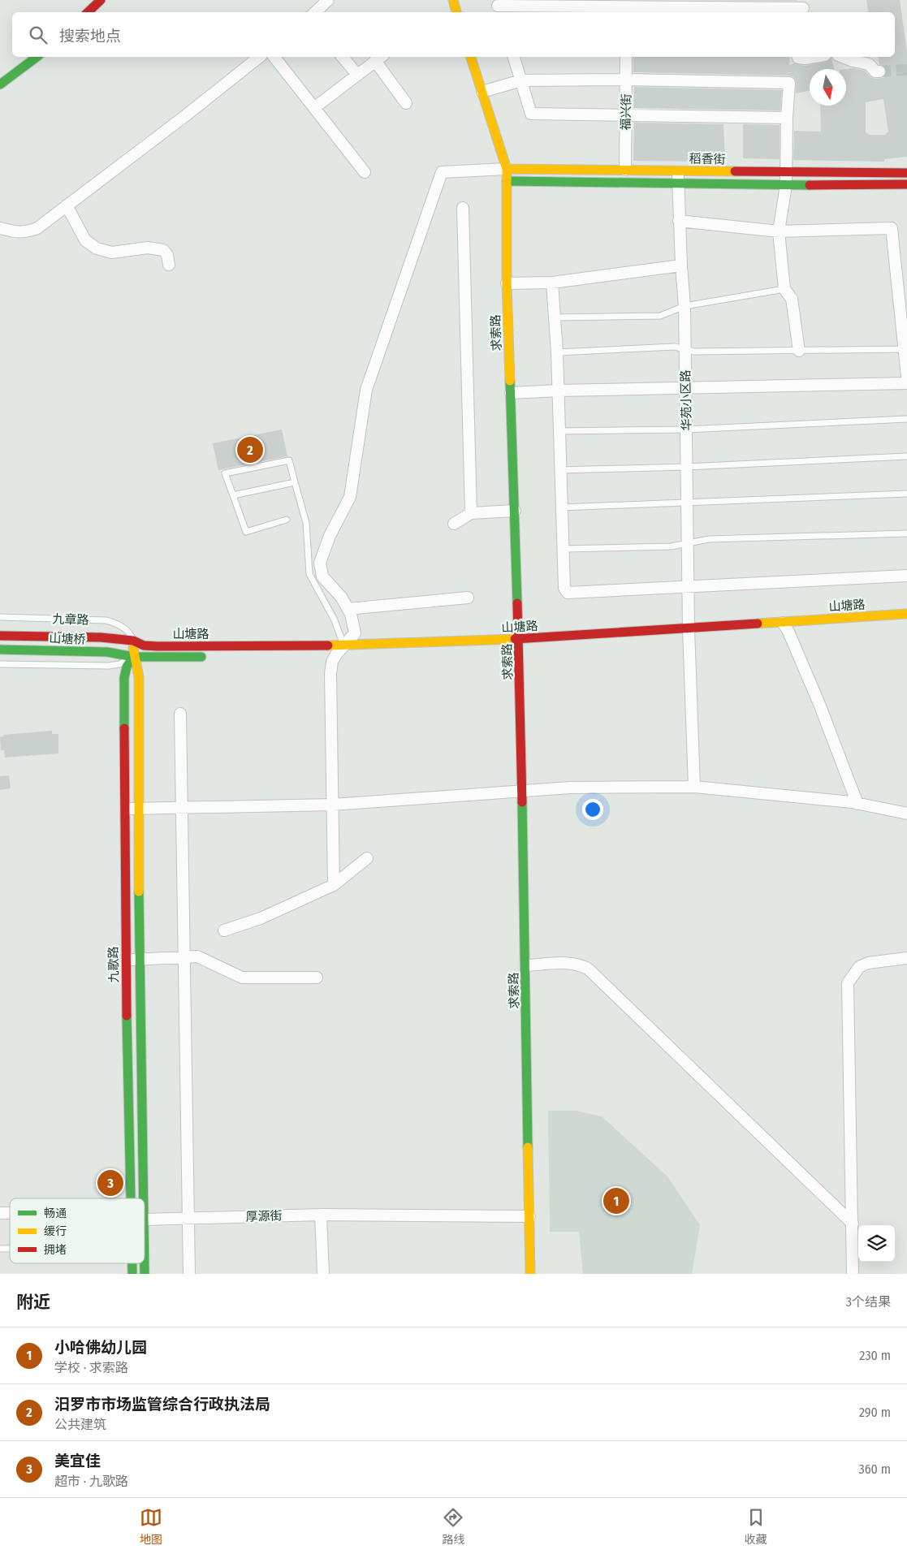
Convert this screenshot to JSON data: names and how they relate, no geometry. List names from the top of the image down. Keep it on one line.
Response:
{"streets":{"street":["福兴街","稻香街","求索路","华苑小区路","山塘路","山塘桥","九歌路","厚源街"],"lane":["九章路"]},"crossings":[["福兴街","稻香街"],["稻香街","求索路"],["稻香街","华苑小区路"],["求索路","山塘路"],["求索路","厚源街"],["华苑小区路","山塘路"],["山塘路","九章路"],["山塘路","山塘桥"],["山塘路","九歌路"],["九章路","山塘桥"],["九章路","九歌路"],["山塘桥","九歌路"],["九歌路","厚源街"]],"legend":["畅通","缓行","拥堵"],"north":"bottom","page":{"search":"搜索地点","pins":["2","3","1"],"heading":["附近","3个结果"],"list":[{"mark":"1","name":"小哈佛幼儿园","note":"学校 · 求索路","value":"230 m"},{"mark":"2","name":"汨罗市市场监管综合行政执法局","note":"公共建筑","value":"290 m"},{"mark":"3","name":"美宜佳","note":"超市 · 九歌路","value":"360 m"}],"nav":["地图","路线","收藏"]}}
